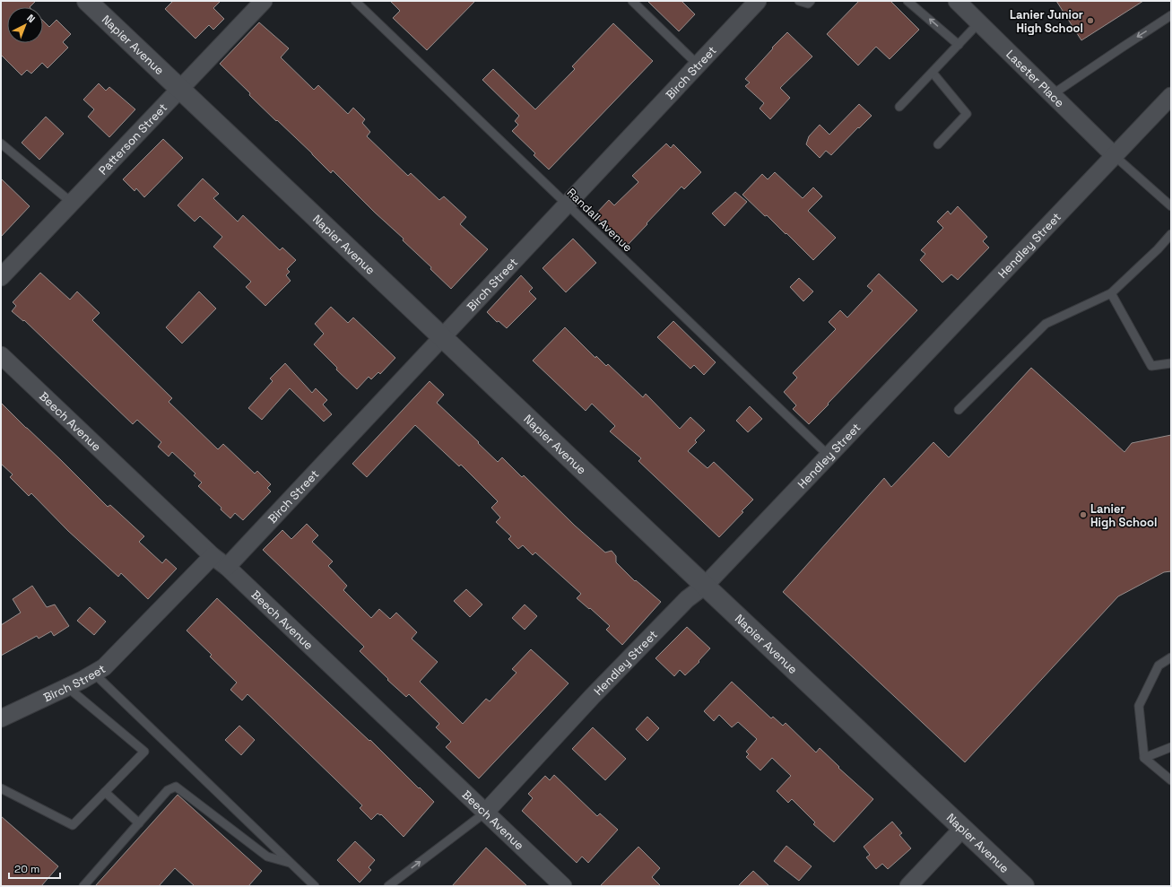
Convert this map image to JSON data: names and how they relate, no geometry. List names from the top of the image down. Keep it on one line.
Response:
{"streets":{"street":["Napier Avenue","Birch Street","Laseter Place","Patterson Street","Hendley Street","Beech Avenue"],"lane":["Randall Avenue"]},"crossings":[["Napier Avenue","Birch Street"],["Napier Avenue","Patterson Street"],["Napier Avenue","Hendley Street"],["Birch Street","Randall Avenue"],["Birch Street","Beech Avenue"],["Laseter Place","Hendley Street"],["Randall Avenue","Hendley Street"],["Hendley Street","Beech Avenue"]],"places":["Lanier Junior High School","Lanier High School"],"scale_bar":"20 m","north":"top right"}
